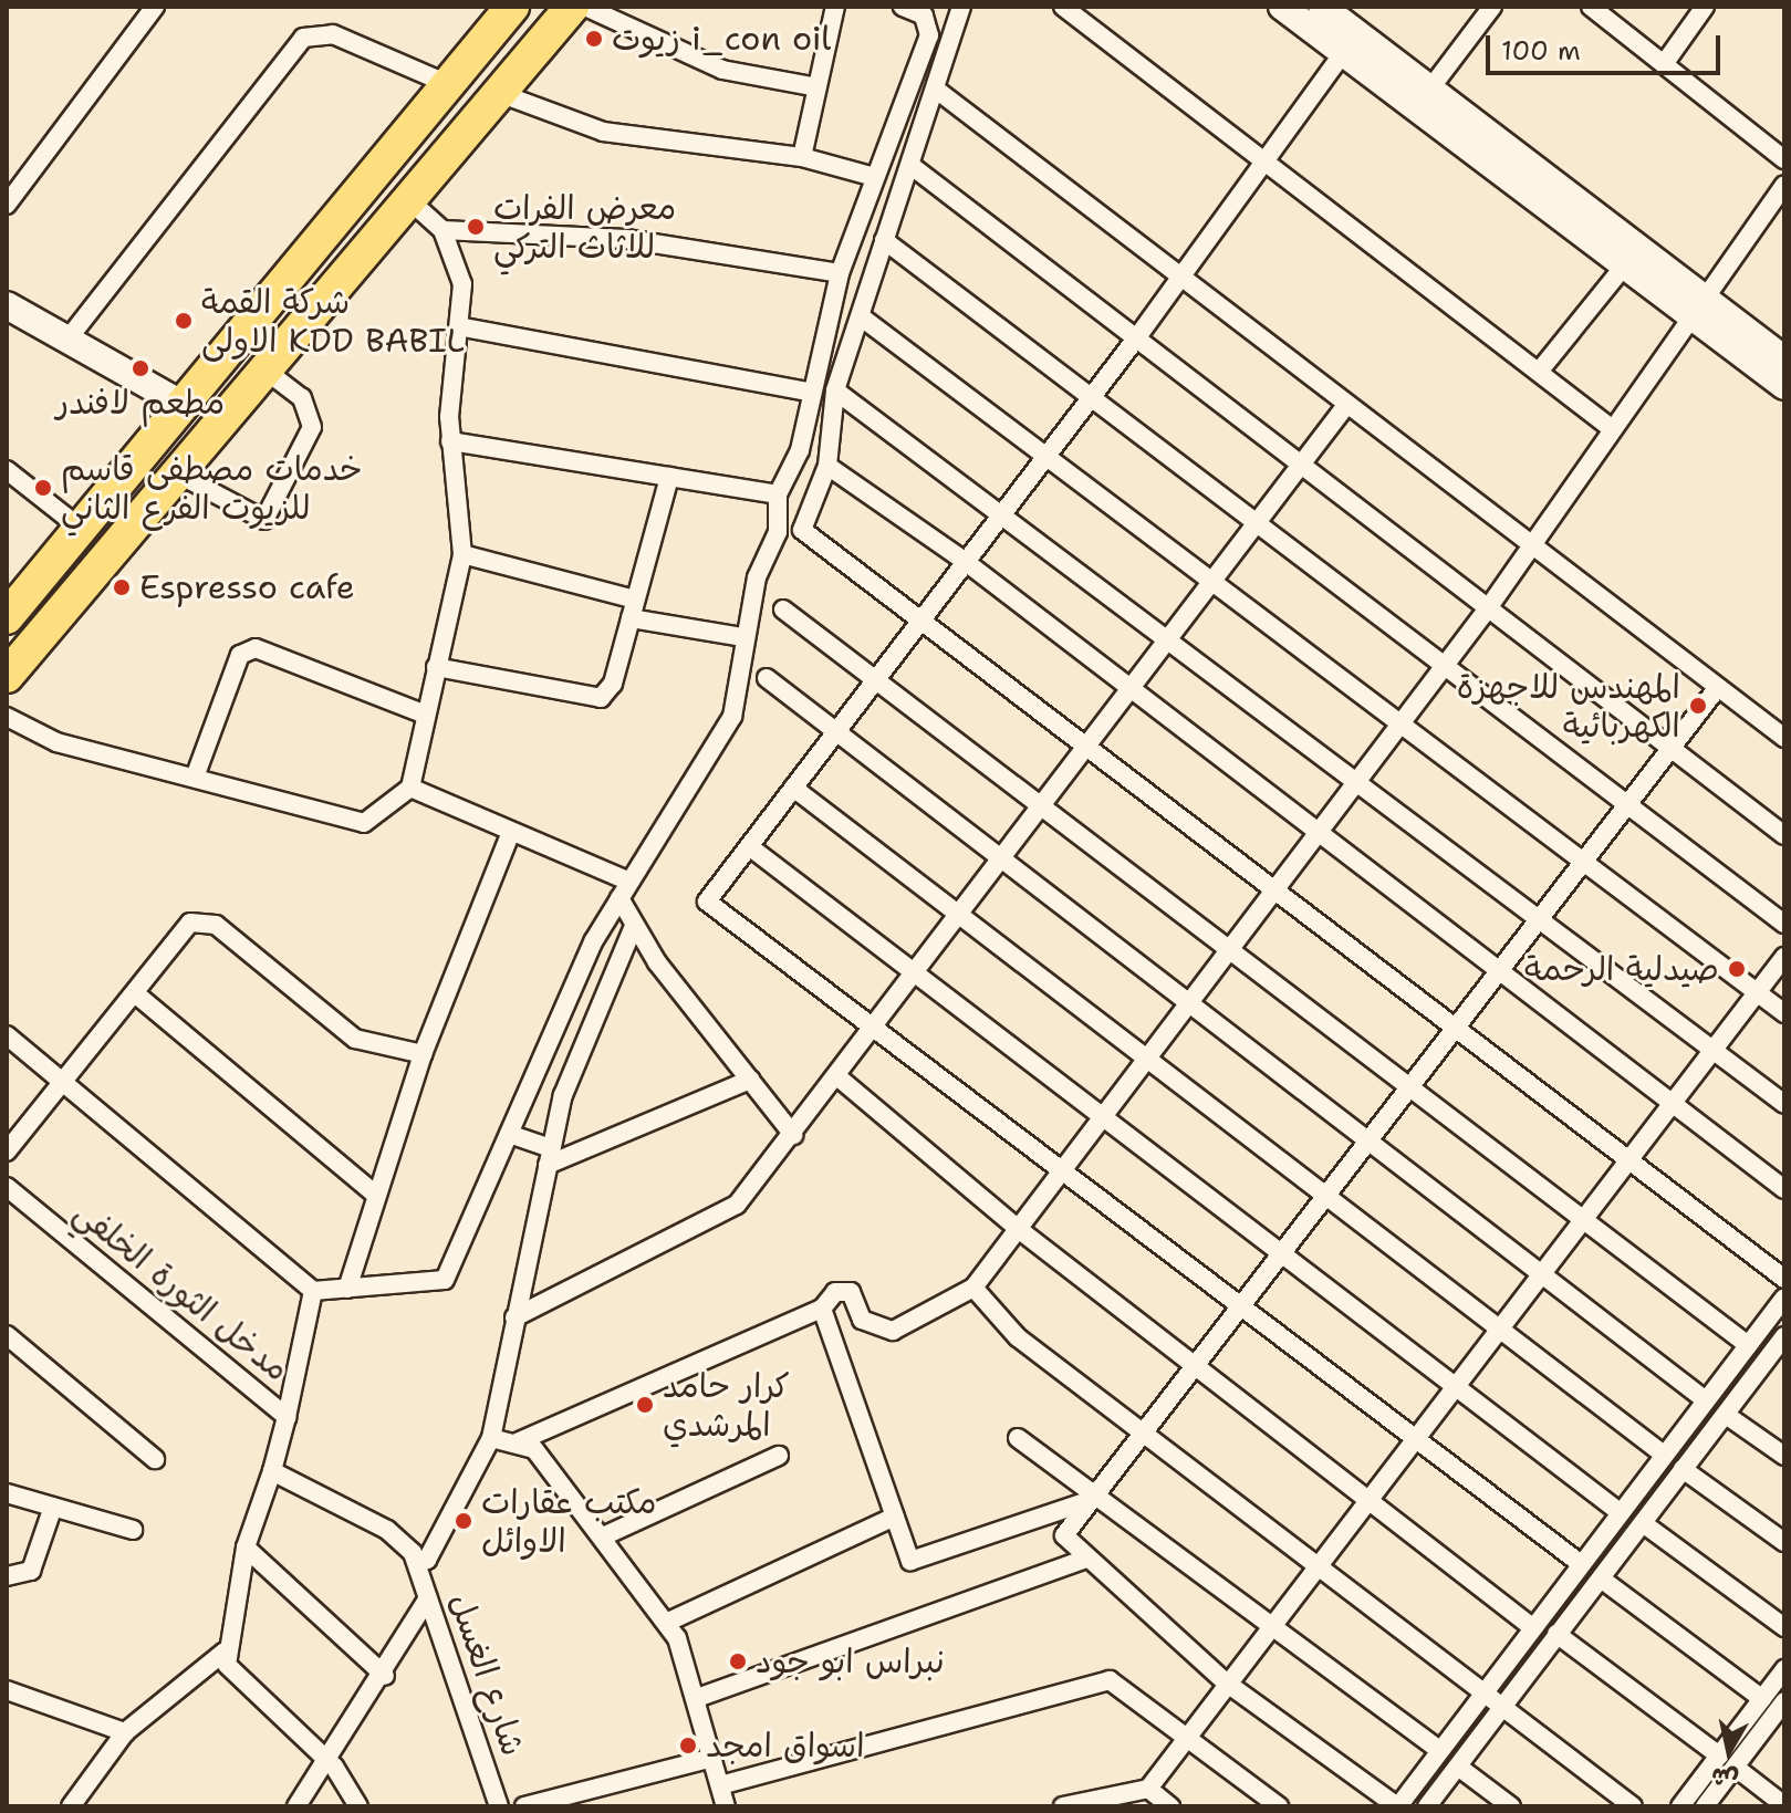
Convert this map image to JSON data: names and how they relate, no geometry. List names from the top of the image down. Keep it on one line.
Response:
{"streets":{"street":["مدخل الثورة الخلفي","شارع الغسل"]},"places":["زيوت i_con oil","معرض الفرات للاثاث التركي","شركة القمة الاولى KDD BABIL","مطعم لافندر","خدمات مصطفى قاسم للزيوت الفرع الثاني","Espresso cafe","المهندس للاجهزة الكهربائية","صيدلية الرحمة","كرار حامد المرشدي","مكتب عقارات الاوائل","نبراس ابو جود","اسواق امجد"],"scale_bar":"100 m","north":"bottom"}
